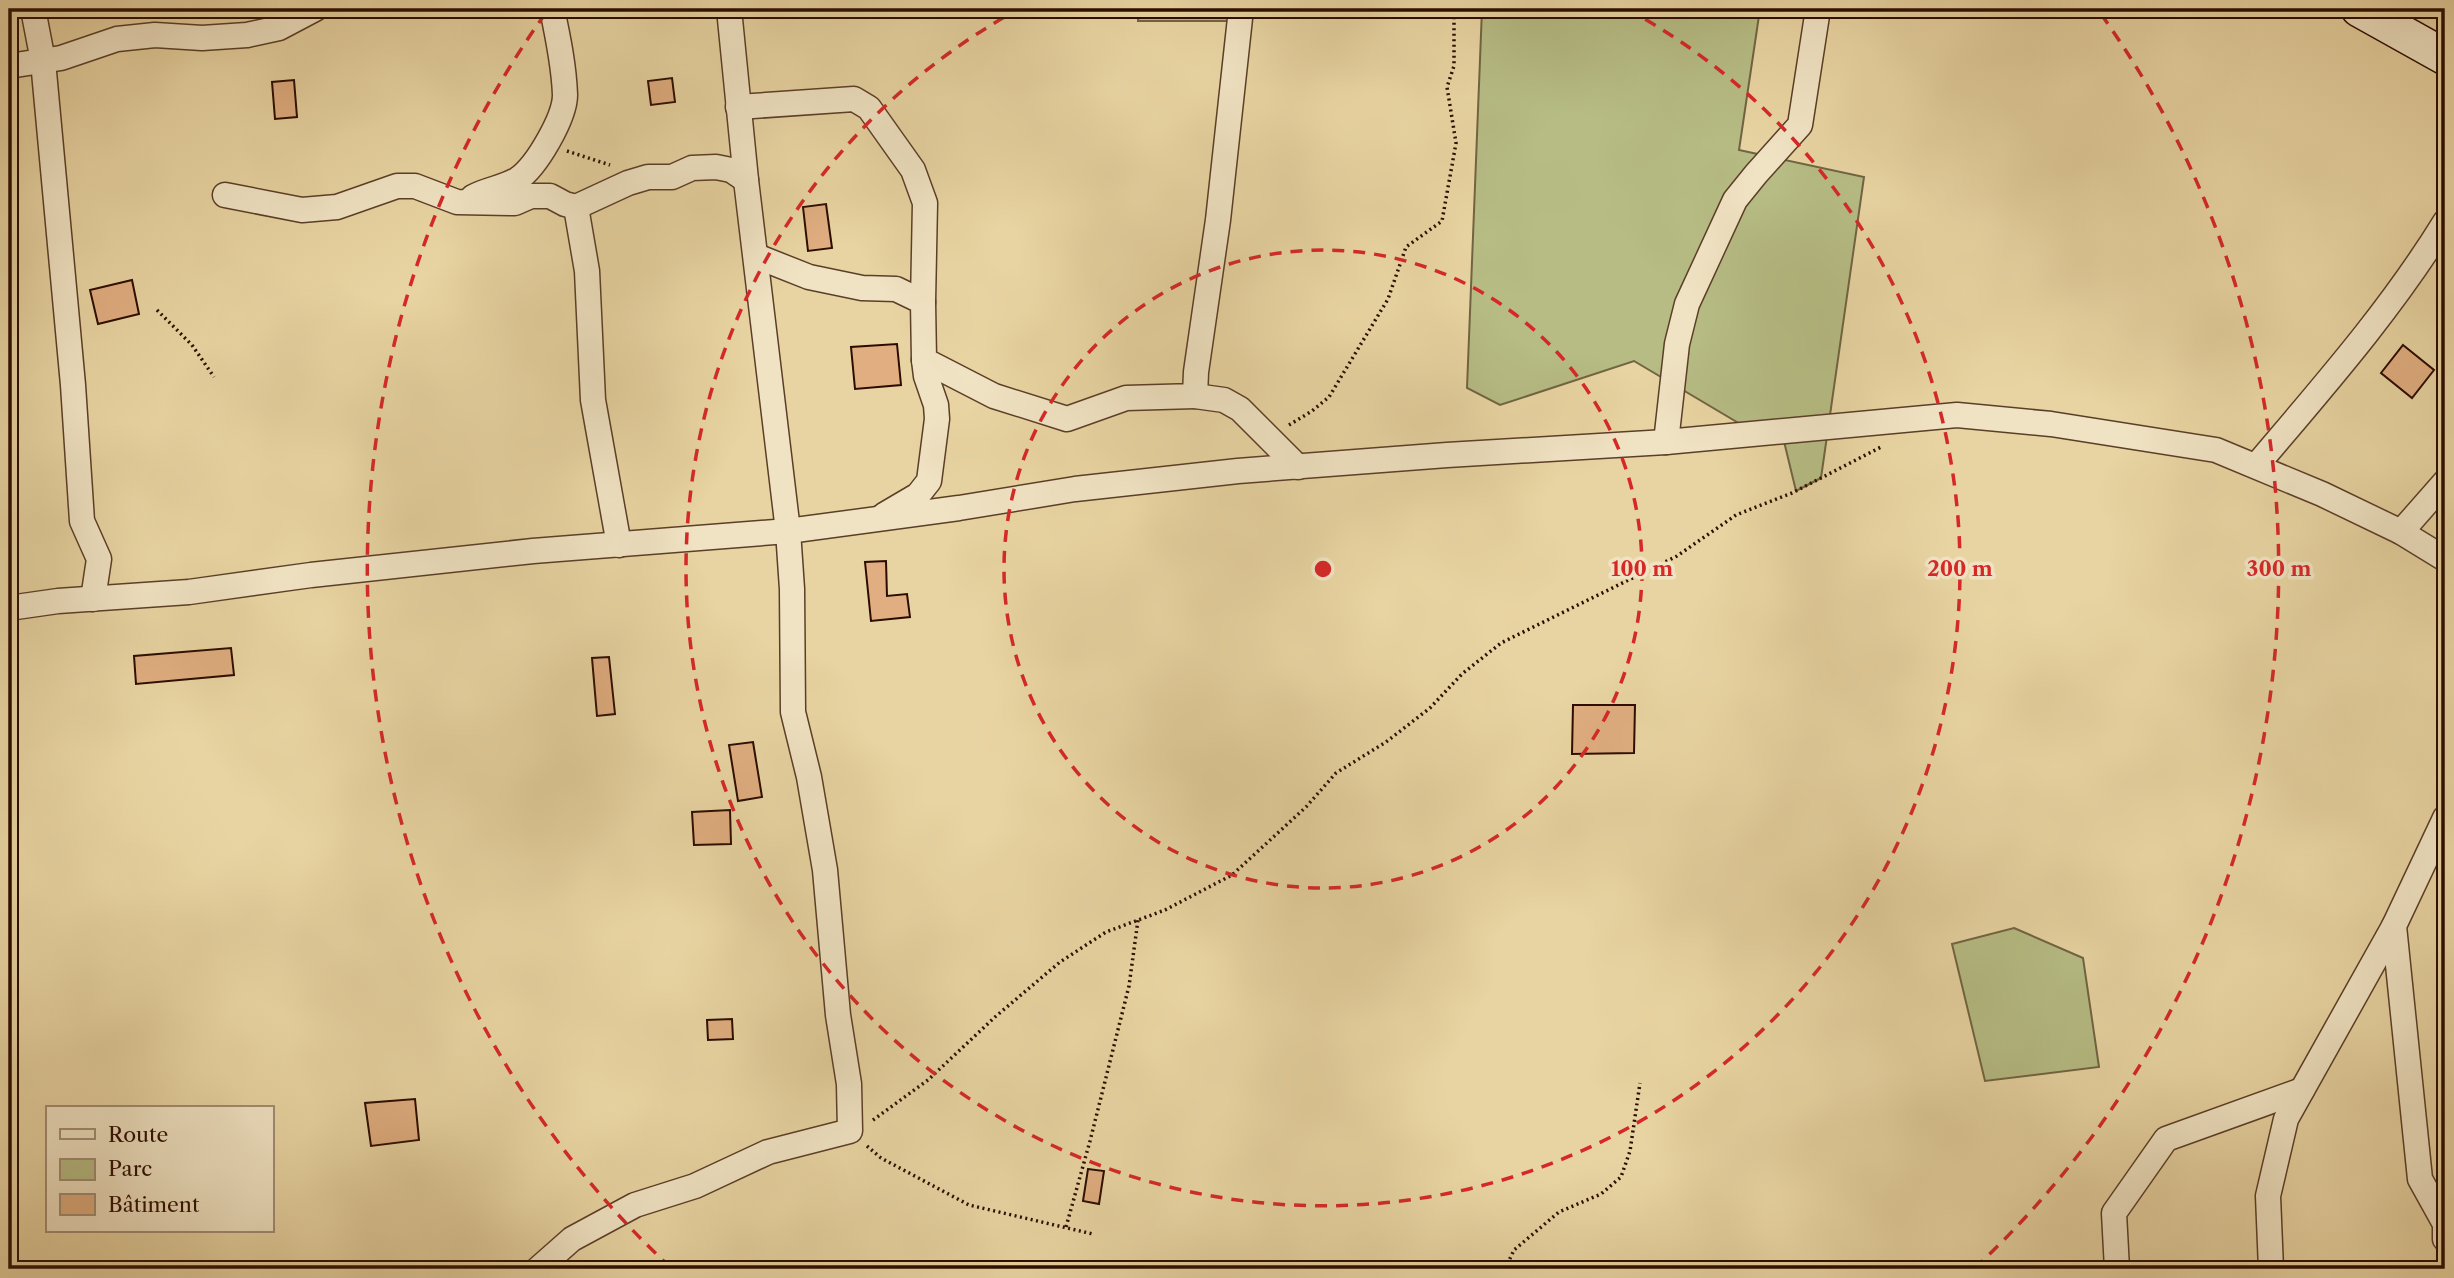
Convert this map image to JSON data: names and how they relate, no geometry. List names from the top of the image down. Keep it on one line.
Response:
{"legend":["Route","Parc","Bâtiment"],"rings":["100 m","200 m","300 m"]}
